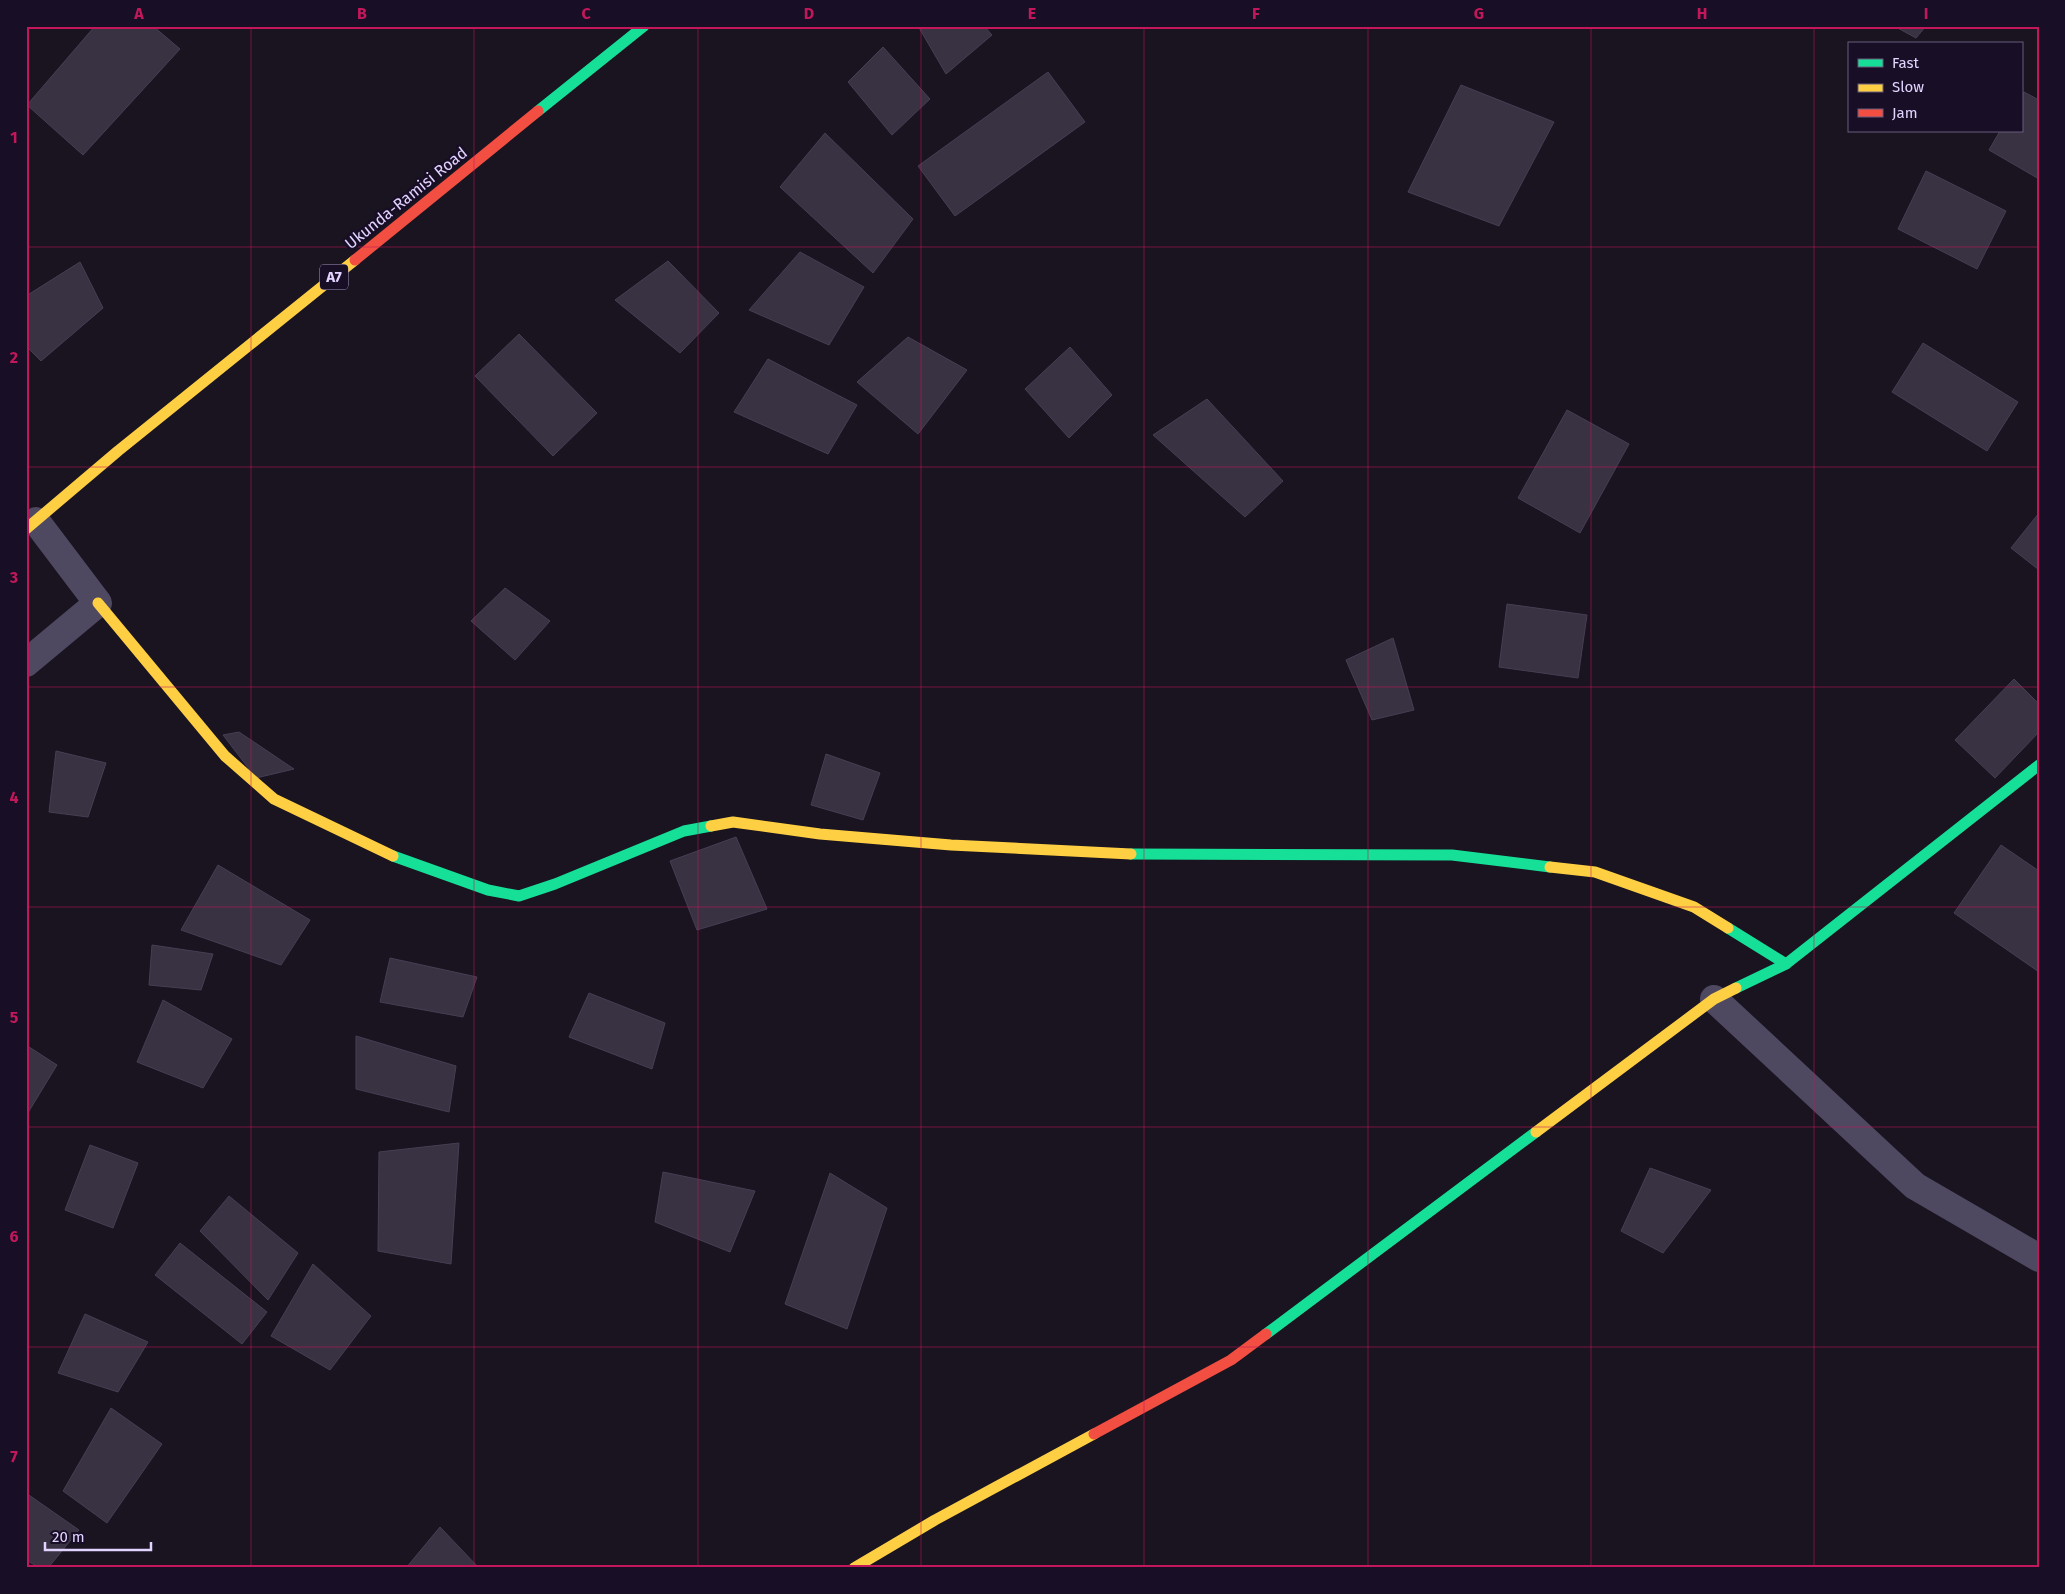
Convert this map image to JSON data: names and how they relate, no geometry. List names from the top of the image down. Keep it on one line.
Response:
{"streets":{"main road":["Ukunda-Ramisi Road","A7"]},"legend":["Fast","Slow","Jam"],"scale_bar":"20 m","grid":{"columns":["A","B","C","D","E","F","G","H","I"],"rows":["1","2","3","4","5","6","7"]}}
